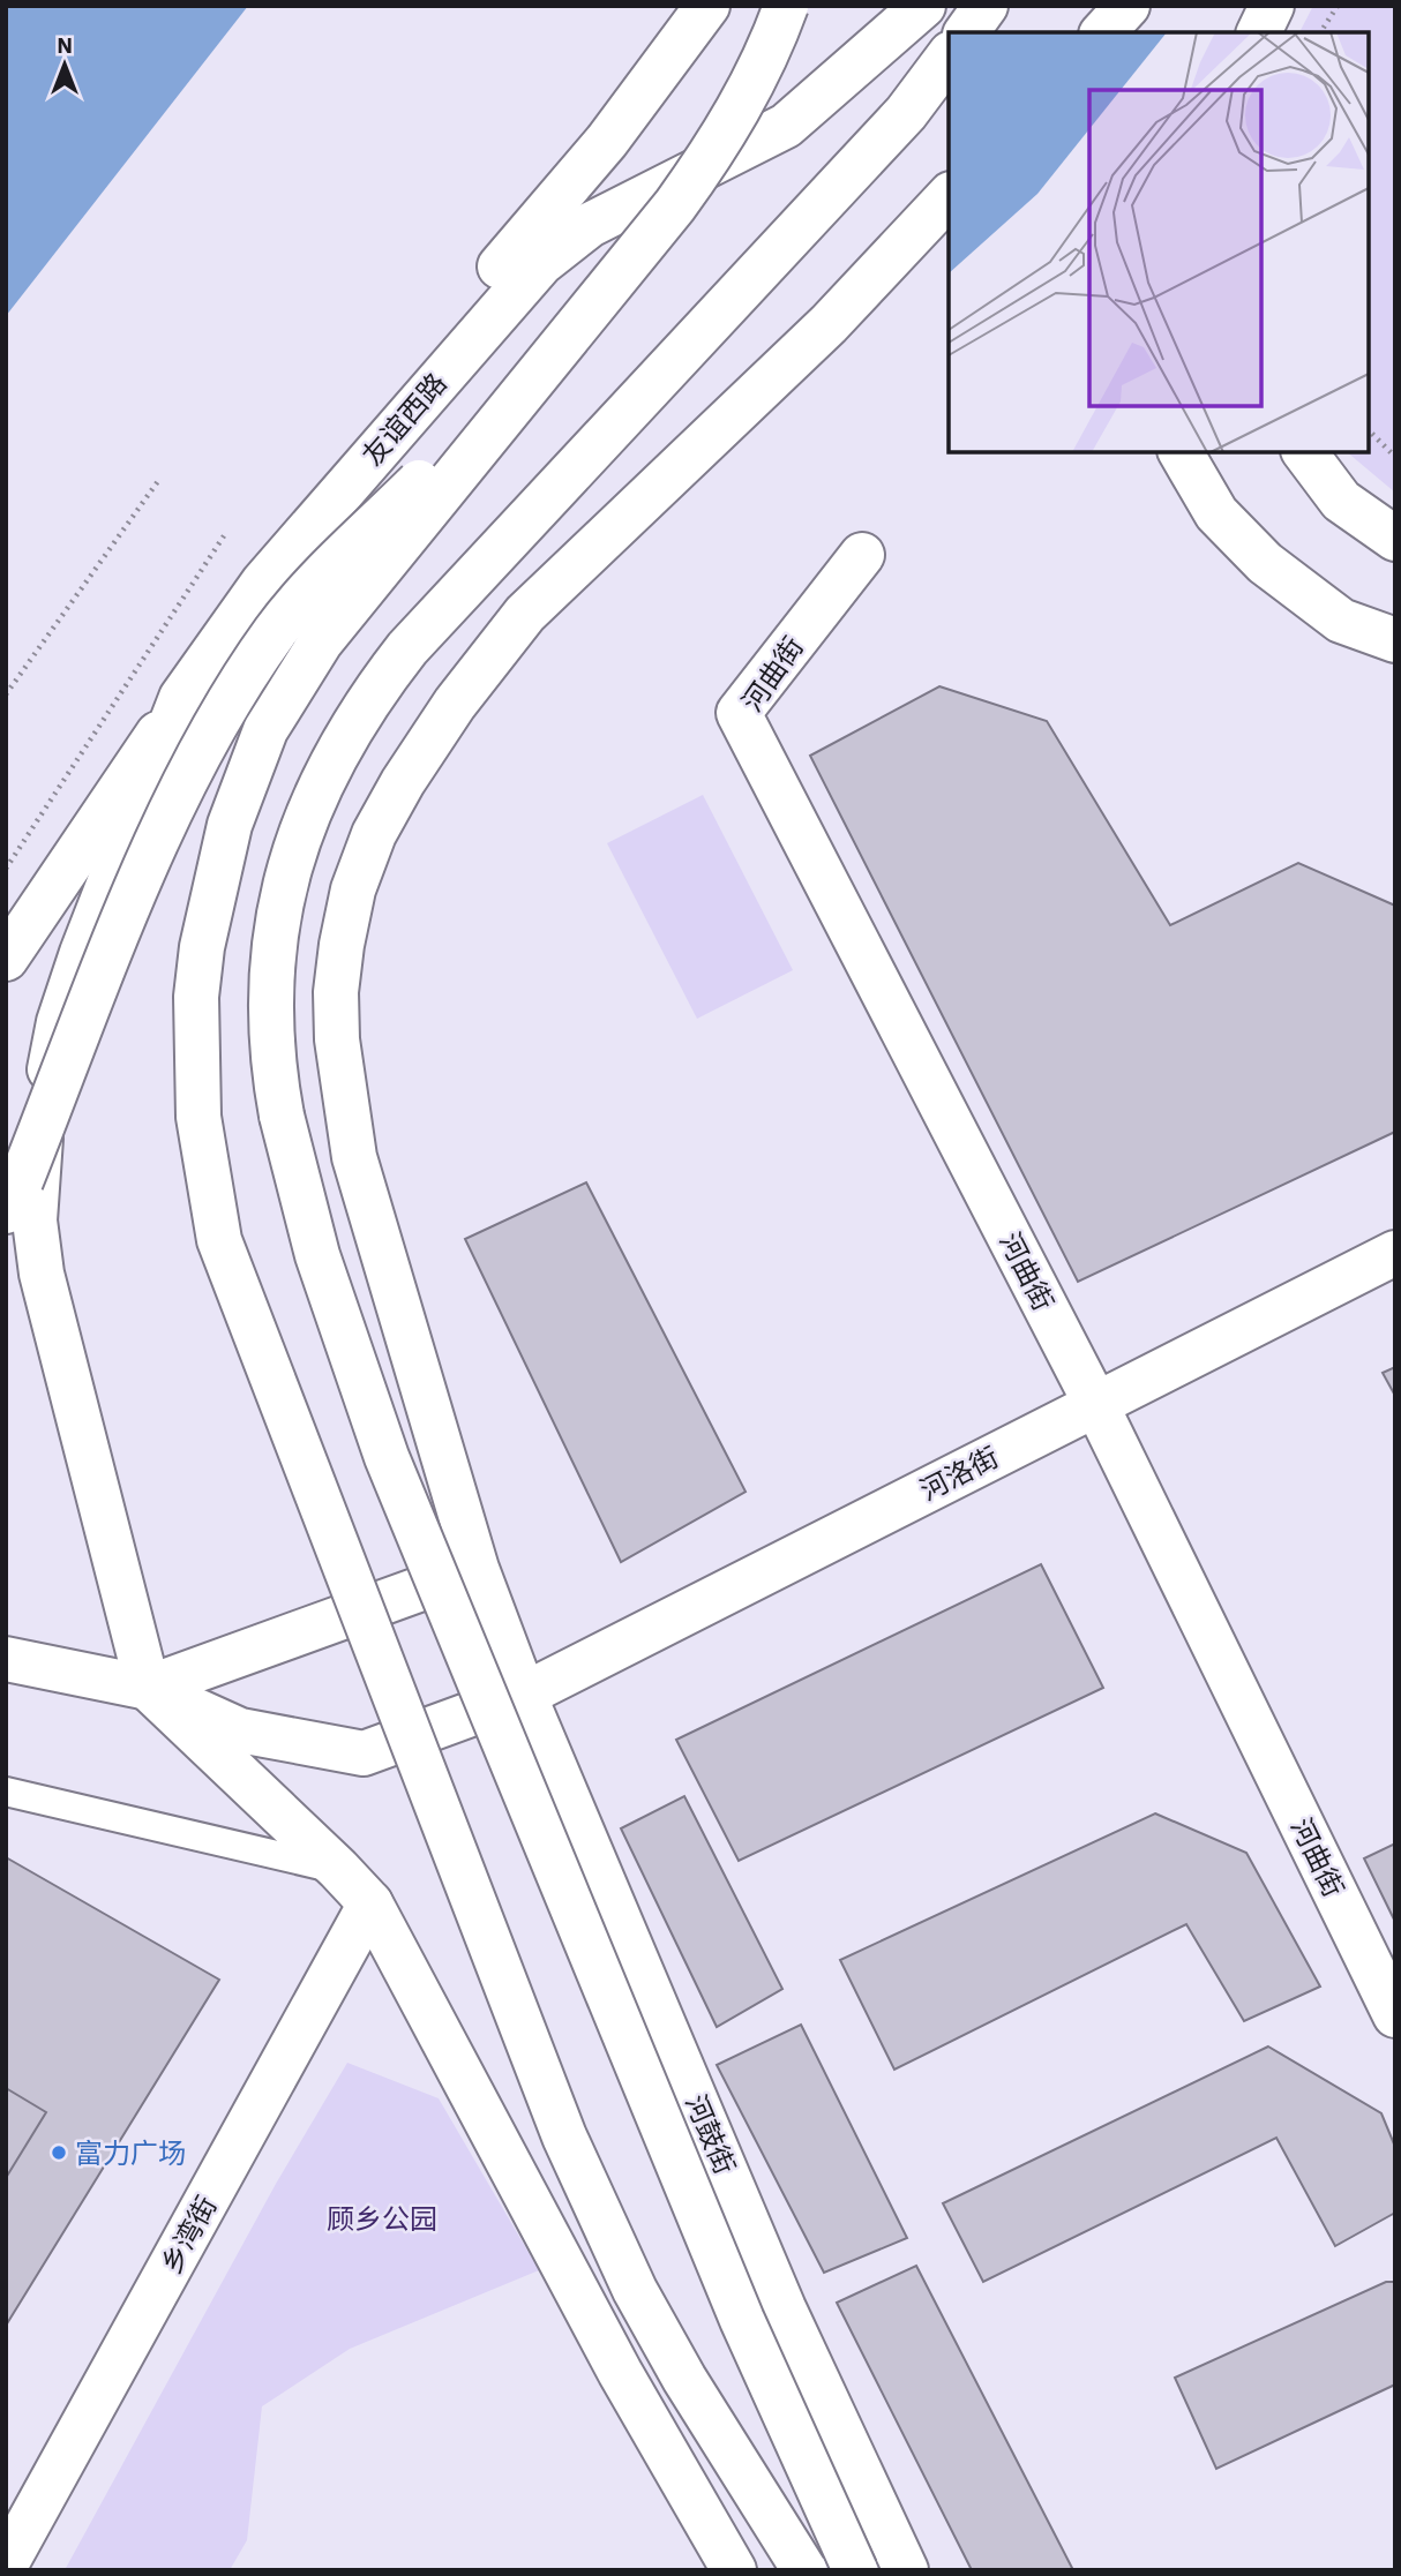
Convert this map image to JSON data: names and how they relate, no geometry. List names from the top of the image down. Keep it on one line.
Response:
{"streets":{"main road":["友谊西路","河曲街","河洛街","河鼓街","乡湾街"]},"crossings":[["河曲街","河洛街"],["河洛街","河鼓街"]],"parks":["顾乡公园"],"places":["富力广场"],"north":"top"}
